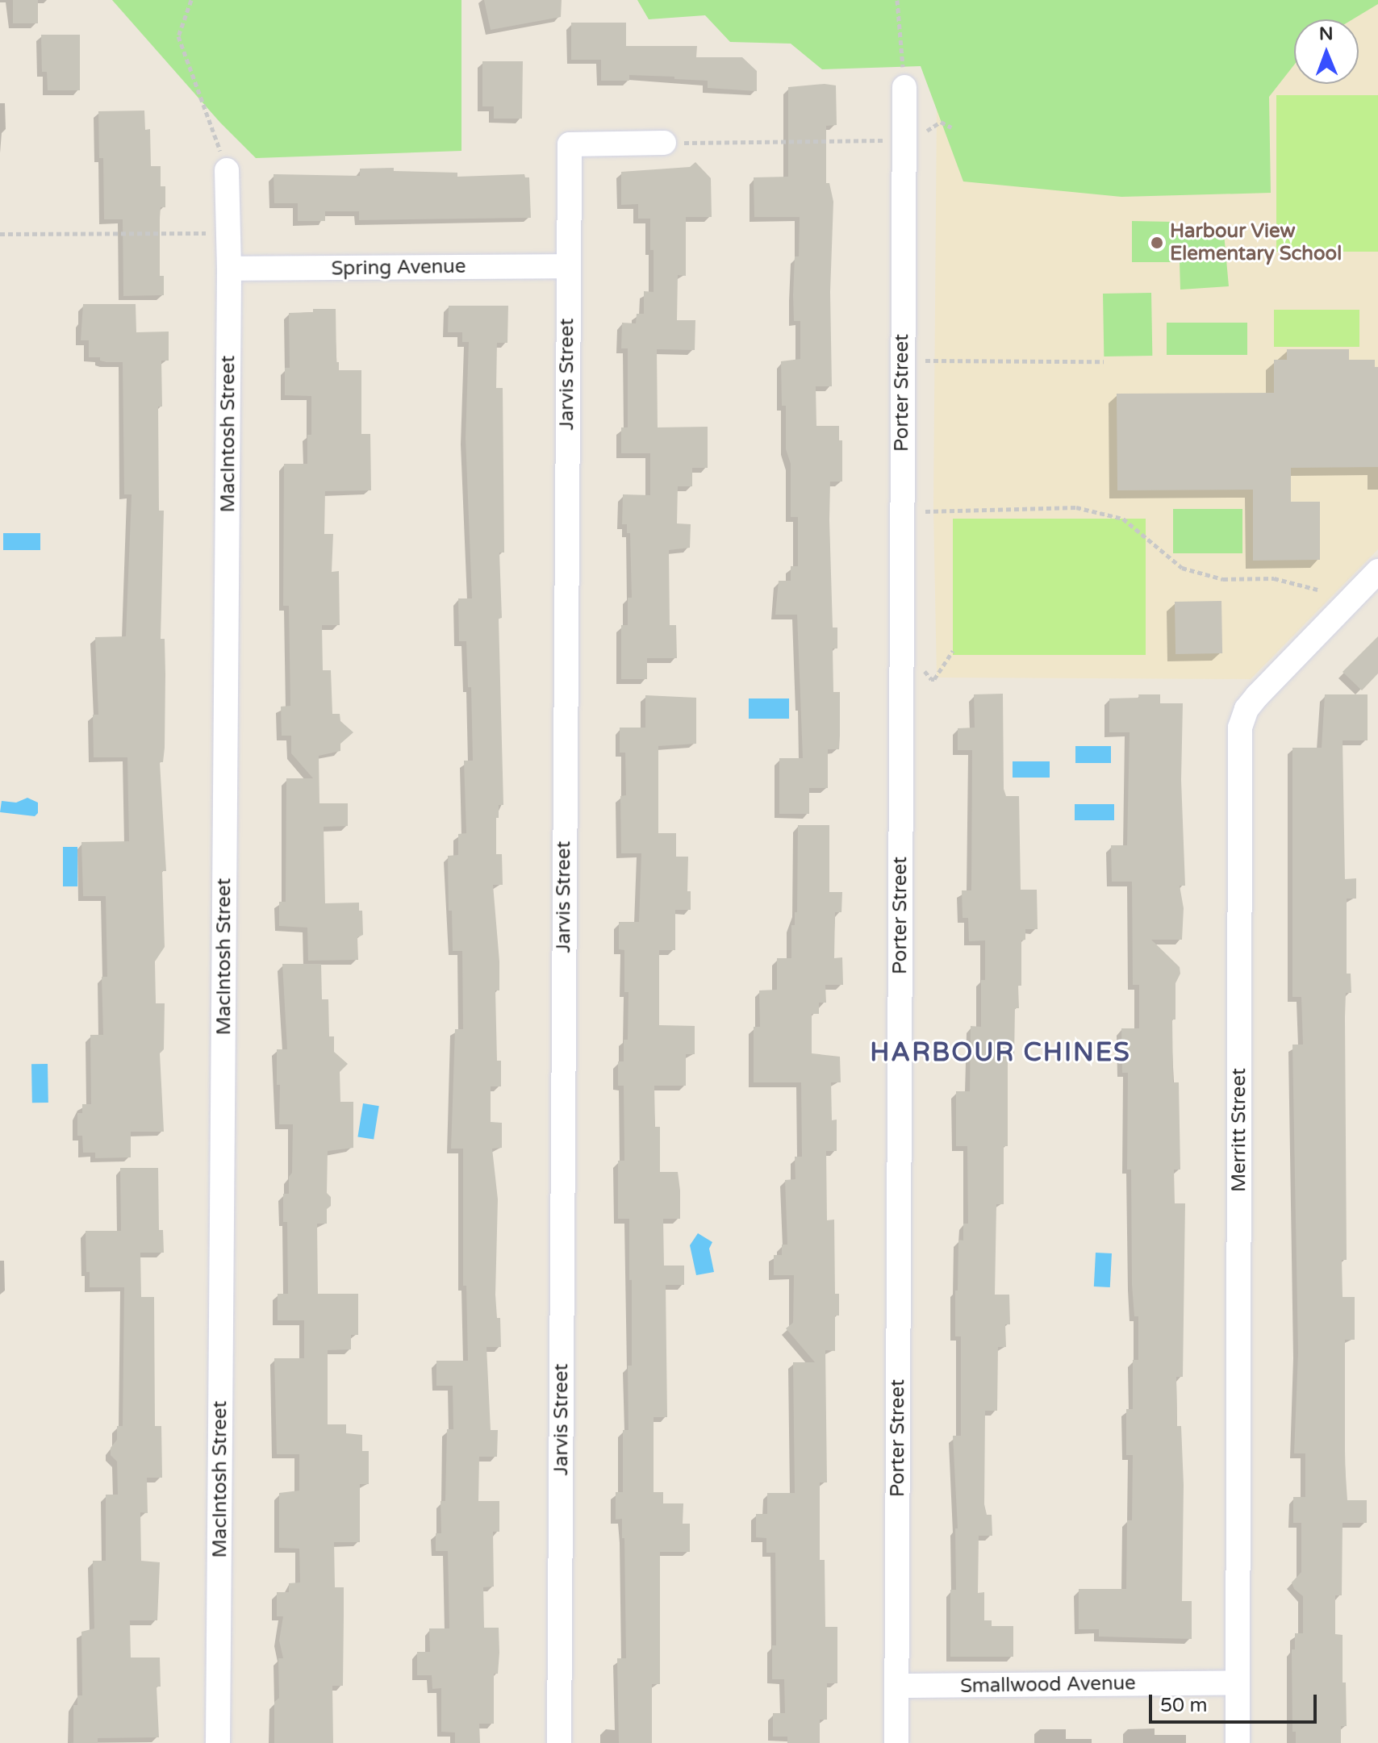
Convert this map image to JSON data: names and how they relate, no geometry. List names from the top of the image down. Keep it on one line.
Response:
{"streets":{"street":["Spring Avenue","Jarvis Street","Porter Street","MacIntosh Street","Merritt Street","Smallwood Avenue"]},"crossings":[["Spring Avenue","Jarvis Street"],["Spring Avenue","MacIntosh Street"],["Porter Street","Smallwood Avenue"],["Merritt Street","Smallwood Avenue"]],"districts":["HARBOUR CHINES"],"places":["Harbour View Elementary School"],"scale_bar":"50 m","north":"top"}
